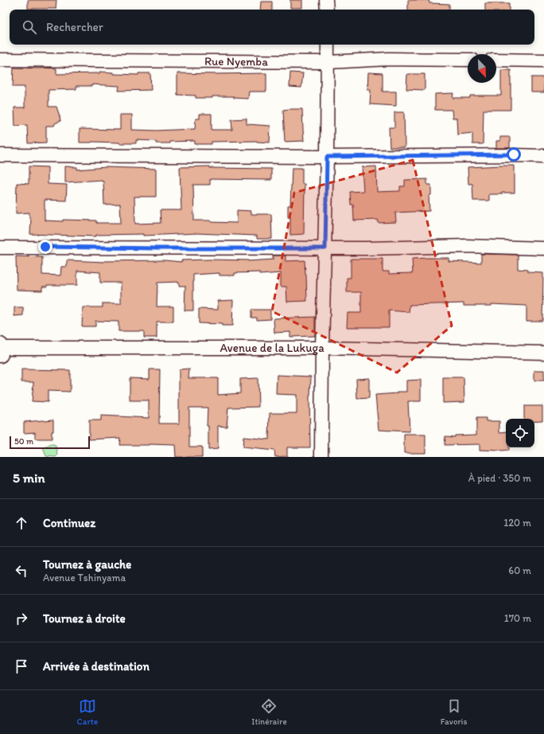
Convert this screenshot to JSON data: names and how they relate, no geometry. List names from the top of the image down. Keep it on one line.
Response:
{"streets":{"street":["Rue Nyemba","Avenue de la Lukuga"]},"scale_bar":"50 m","north":"bottom right","page":{"search":"Rechercher","scale":"50 m","heading":["5 min","À pied · 350 m"],"list":[["Continuez","120 m"],["Tournez à gauche","Avenue Tshinyama","60 m"],["Tournez à droite","170 m"],"Arrivée à destination"],"nav":["Carte","Itinéraire","Favoris"]}}
